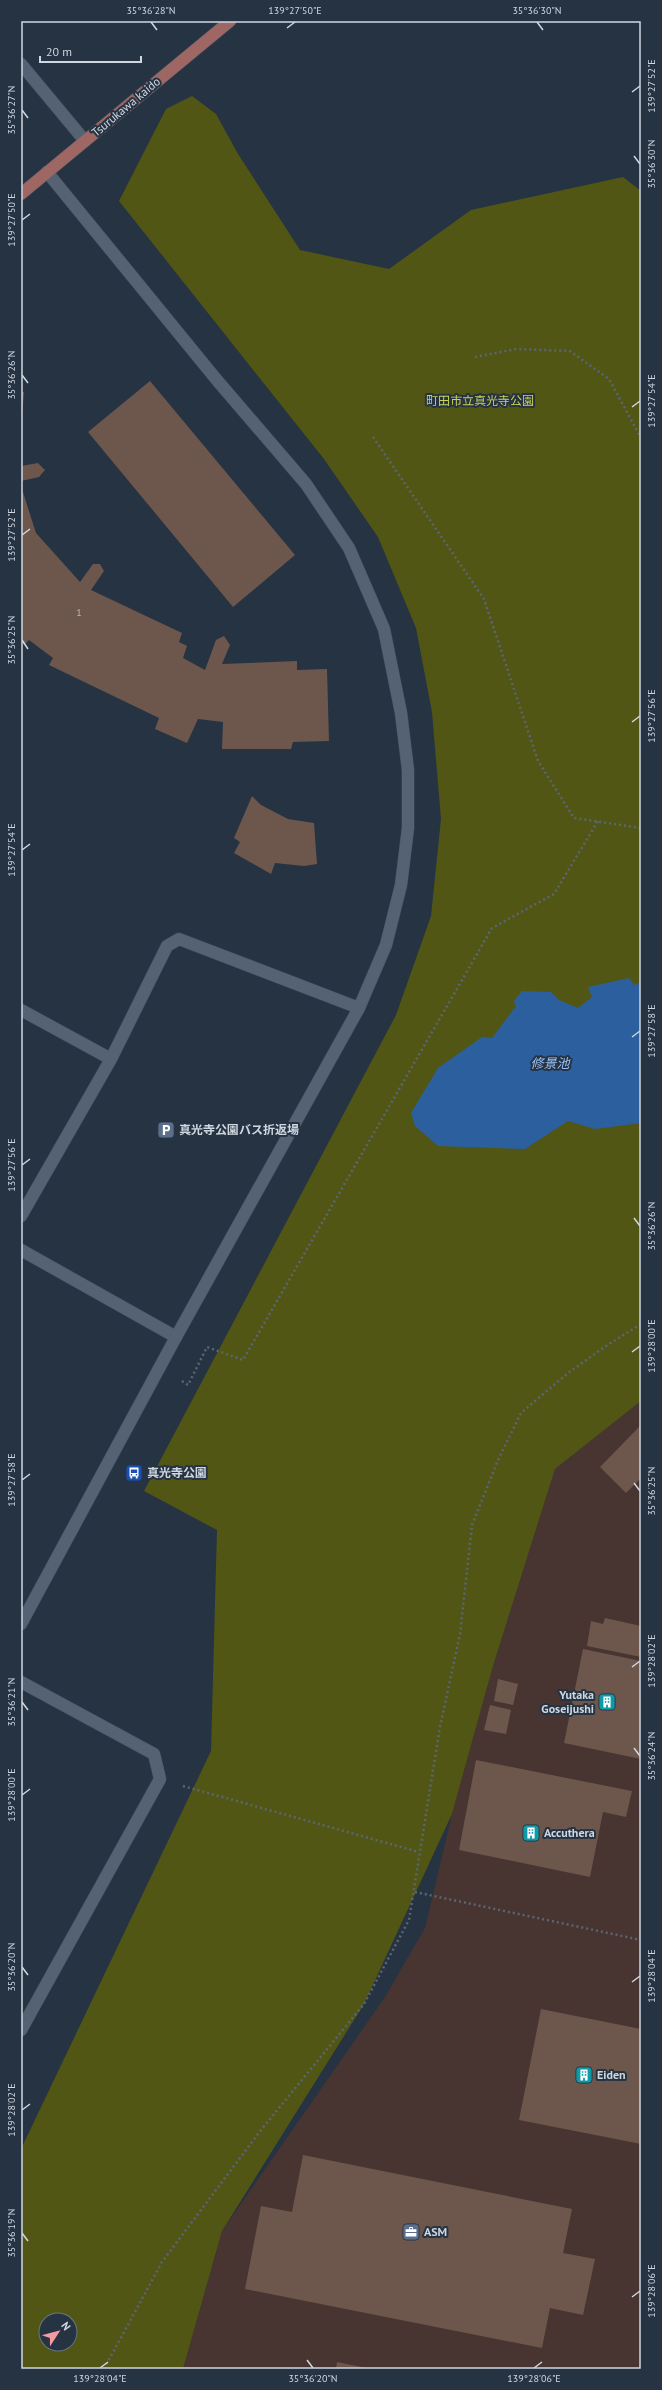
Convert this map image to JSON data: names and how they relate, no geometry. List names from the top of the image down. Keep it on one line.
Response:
{"streets":{"main road":["Tsurukawa kaido"]},"water":["修景池"],"parks":["町田市立真光寺公園"],"places":{"parking":["真光寺公園バス折返場"],"bus stop":["真光寺公園"],"building":["Yutaka Goseijushi","Accuthera","Eiden"],"office":["ASM"]},"house_numbers":["1"],"scale_bar":"20 m","north":"top right","coordinates":["35°36'28\"N","139°27'50\"E","35°36'30\"N","139°27'52\"E","35°36'27\"N","35°36'26\"N","139°27'54\"E","35°36'25\"N","139°27'56\"E","139°27'58\"E","139°28'00\"E","139°28'02\"E","35°36'21\"N","35°36'24\"N","35°36'20\"N","139°28'04\"E","35°36'19\"N","139°28'06\"E"]}
